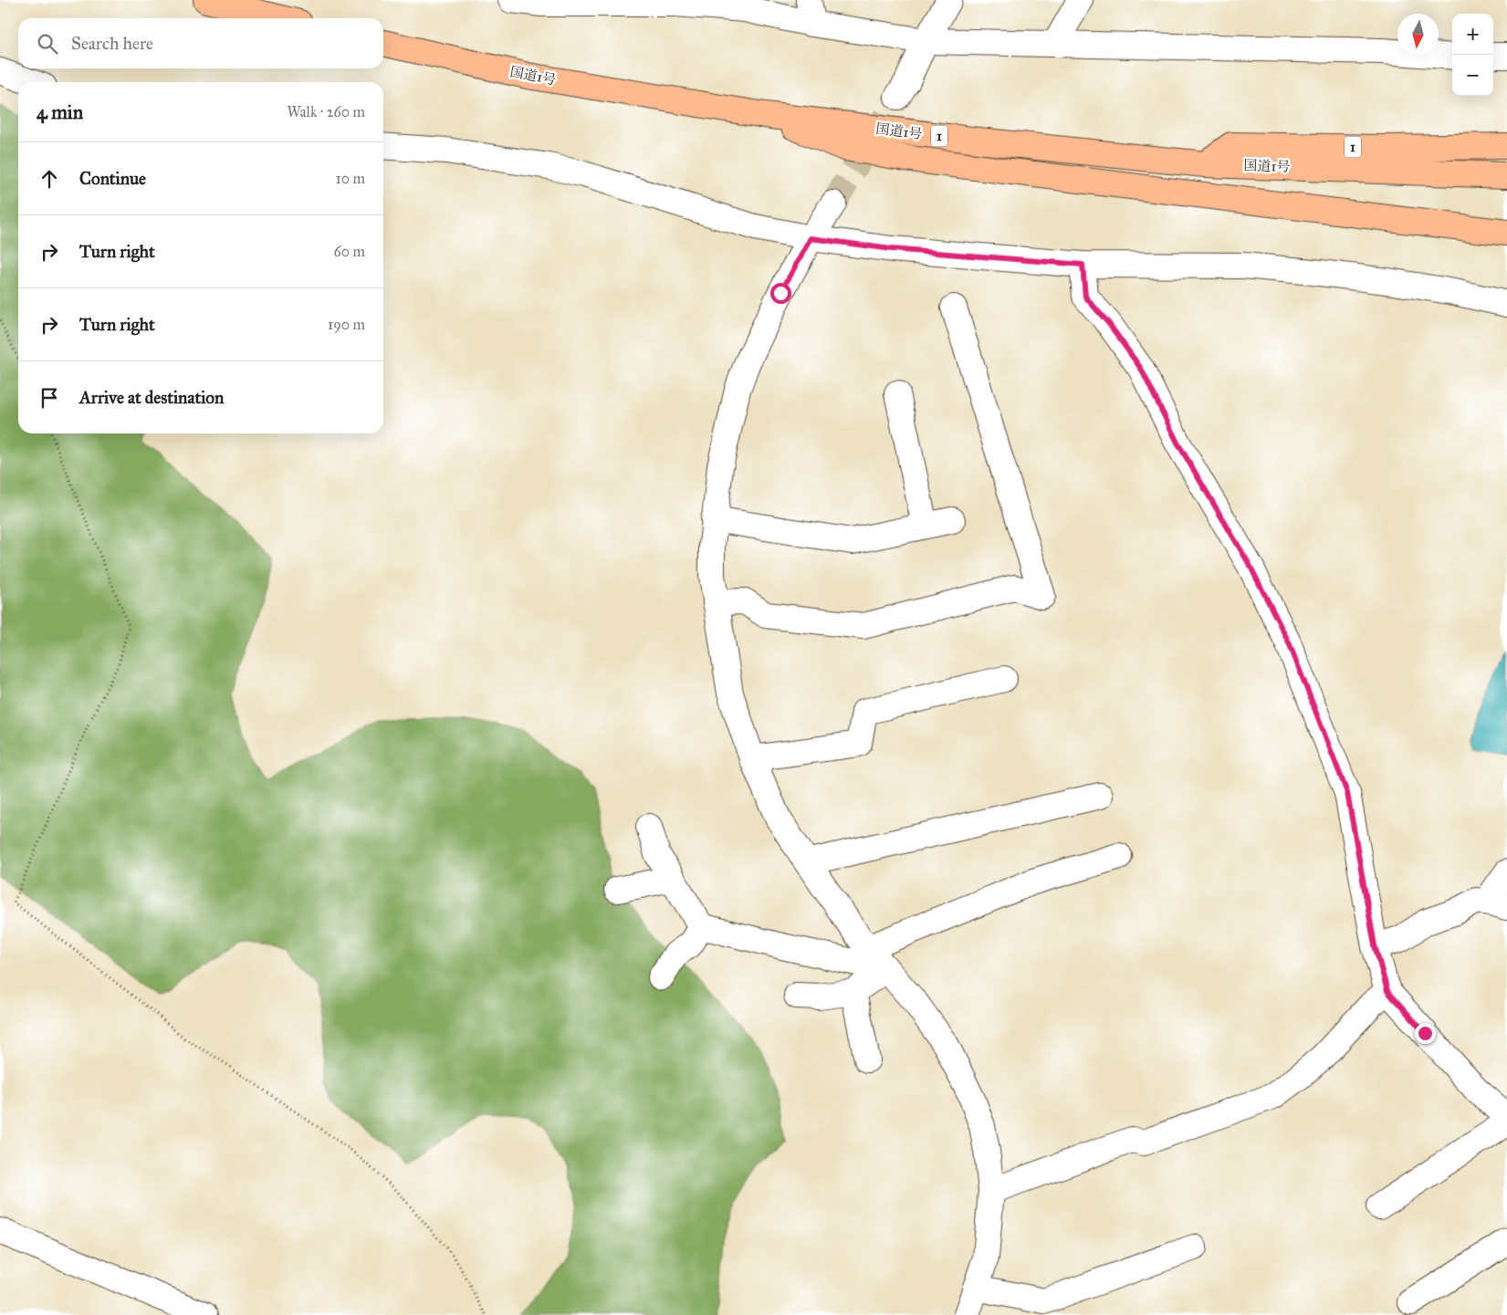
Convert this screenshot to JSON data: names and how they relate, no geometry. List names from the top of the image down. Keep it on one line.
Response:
{"streets":{"highway":["国道1号","1"]},"crossings":[["国道1号","1"]],"north":"bottom","page":{"map_buttons":["+","−"],"search":"Search here","heading":["4 min","Walk · 260 m"],"list":[["Continue","10 m"],["Turn right","60 m"],["Turn right","190 m"],"Arrive at destination"]}}
